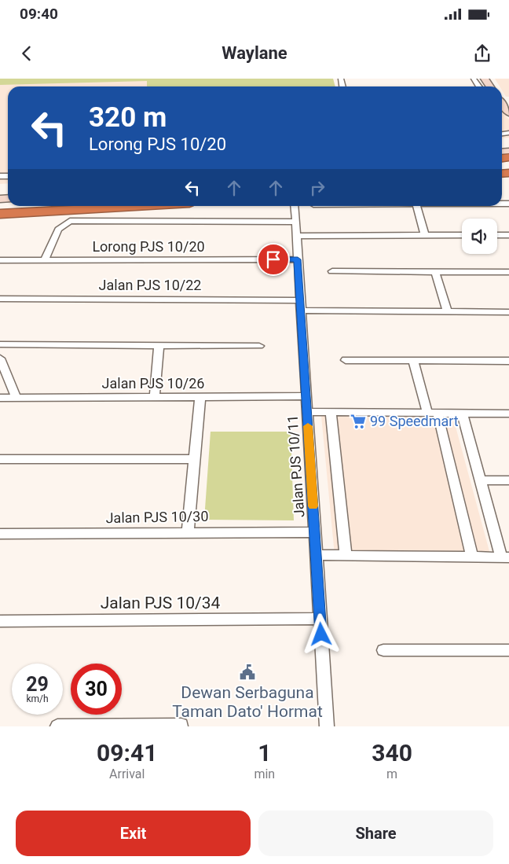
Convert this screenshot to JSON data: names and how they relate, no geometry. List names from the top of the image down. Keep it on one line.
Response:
{"streets":{"street":["Lorong PJS 10/20","Jalan PJS 10/22","Jalan PJS 10/26","Jalan PJS 10/11","Jalan PJS 10/30","Jalan PJS 10/34"]},"crossings":[["Lorong PJS 10/20","Jalan PJS 10/11"],["Jalan PJS 10/22","Jalan PJS 10/11"],["Jalan PJS 10/26","Jalan PJS 10/11"],["Jalan PJS 10/11","Jalan PJS 10/30"],["Jalan PJS 10/11","Jalan PJS 10/34"]],"places":{"supermarket":["99 Speedmart"],"public building":["Dewan Serbaguna Taman Dato' Hormat"]},"page":{"status":"09:40","header":"Waylane","turn":["320 m","Lorong PJS 10/20"],"speed":"29 km/h","limit":"30","eta":["09:41","Arrival","1","min","340","m"],"buttons":["Exit","Share"]}}
